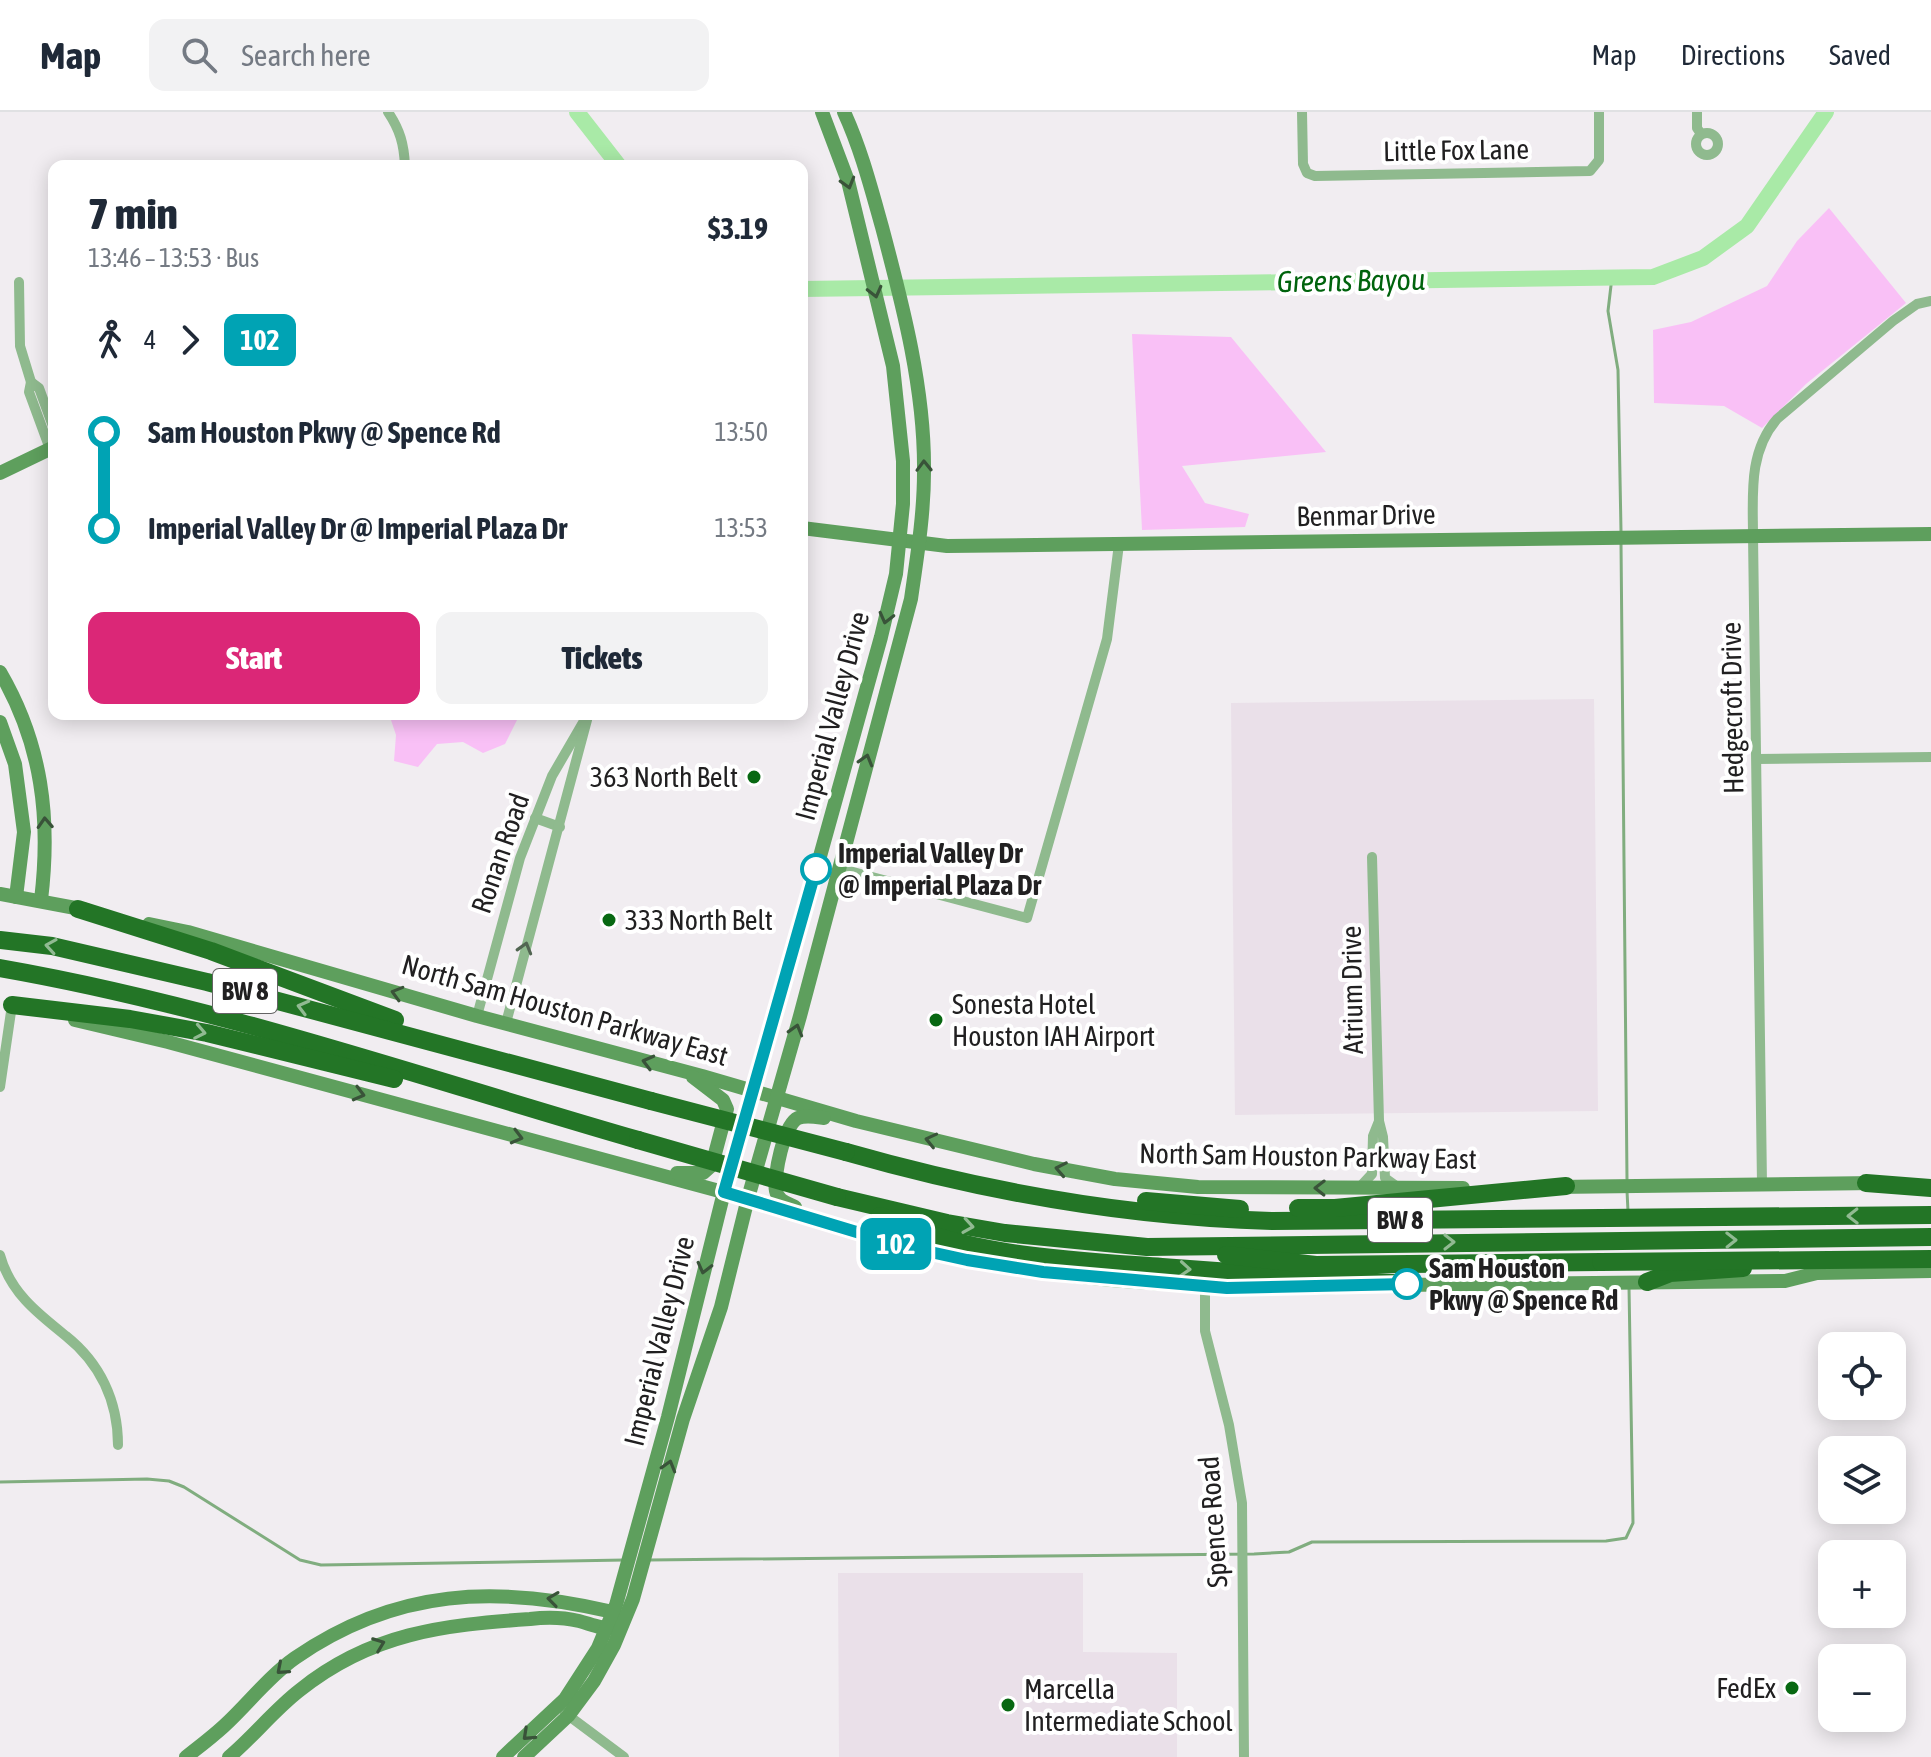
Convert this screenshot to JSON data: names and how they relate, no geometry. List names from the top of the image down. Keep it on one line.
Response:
{"streets":{"highway":["BW 8"],"main road":["Benmar Drive","Imperial Valley Drive","North Sam Houston Parkway East"],"street":["Little Fox Lane","Hedgecroft Drive","Ronan Road","Atrium Drive","Spence Road"]},"crossings":[["Benmar Drive","Hedgecroft Drive"],["Benmar Drive","Imperial Valley Drive"],["Hedgecroft Drive","North Sam Houston Parkway East"],["Imperial Valley Drive","North Sam Houston Parkway East"],["Ronan Road","North Sam Houston Parkway East"],["Atrium Drive","North Sam Houston Parkway East"]],"water":["Greens Bayou"],"places":["363 North Belt","Imperial Valley Dr @ Imperial Plaza Dr","333 North Belt","Sonesta Hotel Houston IAH Airport","Sam Houston Pkwy @ Spence Rd","FedEx","Marcella Intermediate School"],"lines":["bus line 102"],"page":{"header":"Map","search":"Search here","nav":["Map","Directions","Saved"],"on_map":"102","heading":["7 min","13:46 – 13:53 · Bus","$3.19"],"legs":["4","102"],"list":[{"name":"Sam Houston Pkwy @ Spence Rd","value":"13:50"},{"name":"Imperial Valley Dr @ Imperial Plaza Dr","value":"13:53"}],"buttons":["Start","Tickets"],"map_buttons":["+","−"]}}
